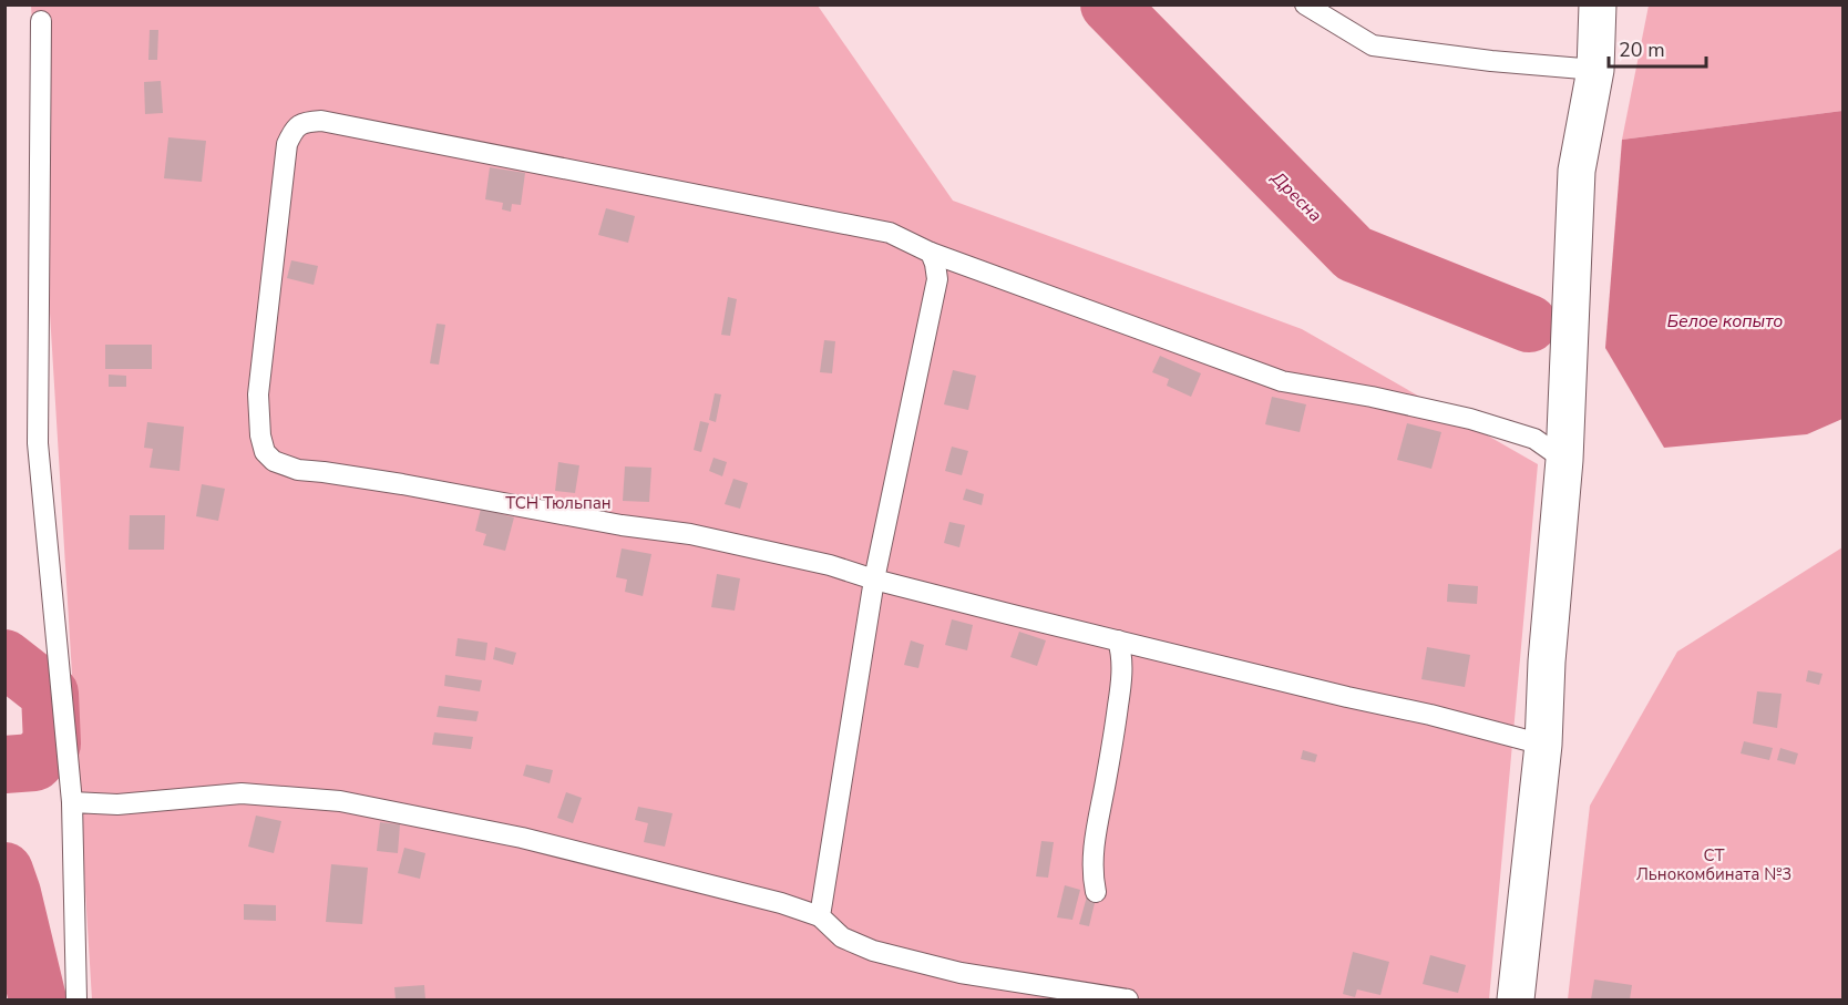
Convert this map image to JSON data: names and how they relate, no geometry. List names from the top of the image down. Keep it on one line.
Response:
{"water":["Дресна","Белое копыто"],"parks":["ТСН Тюльпан","СТ Льнокомбината №3"],"scale_bar":"20 m"}
